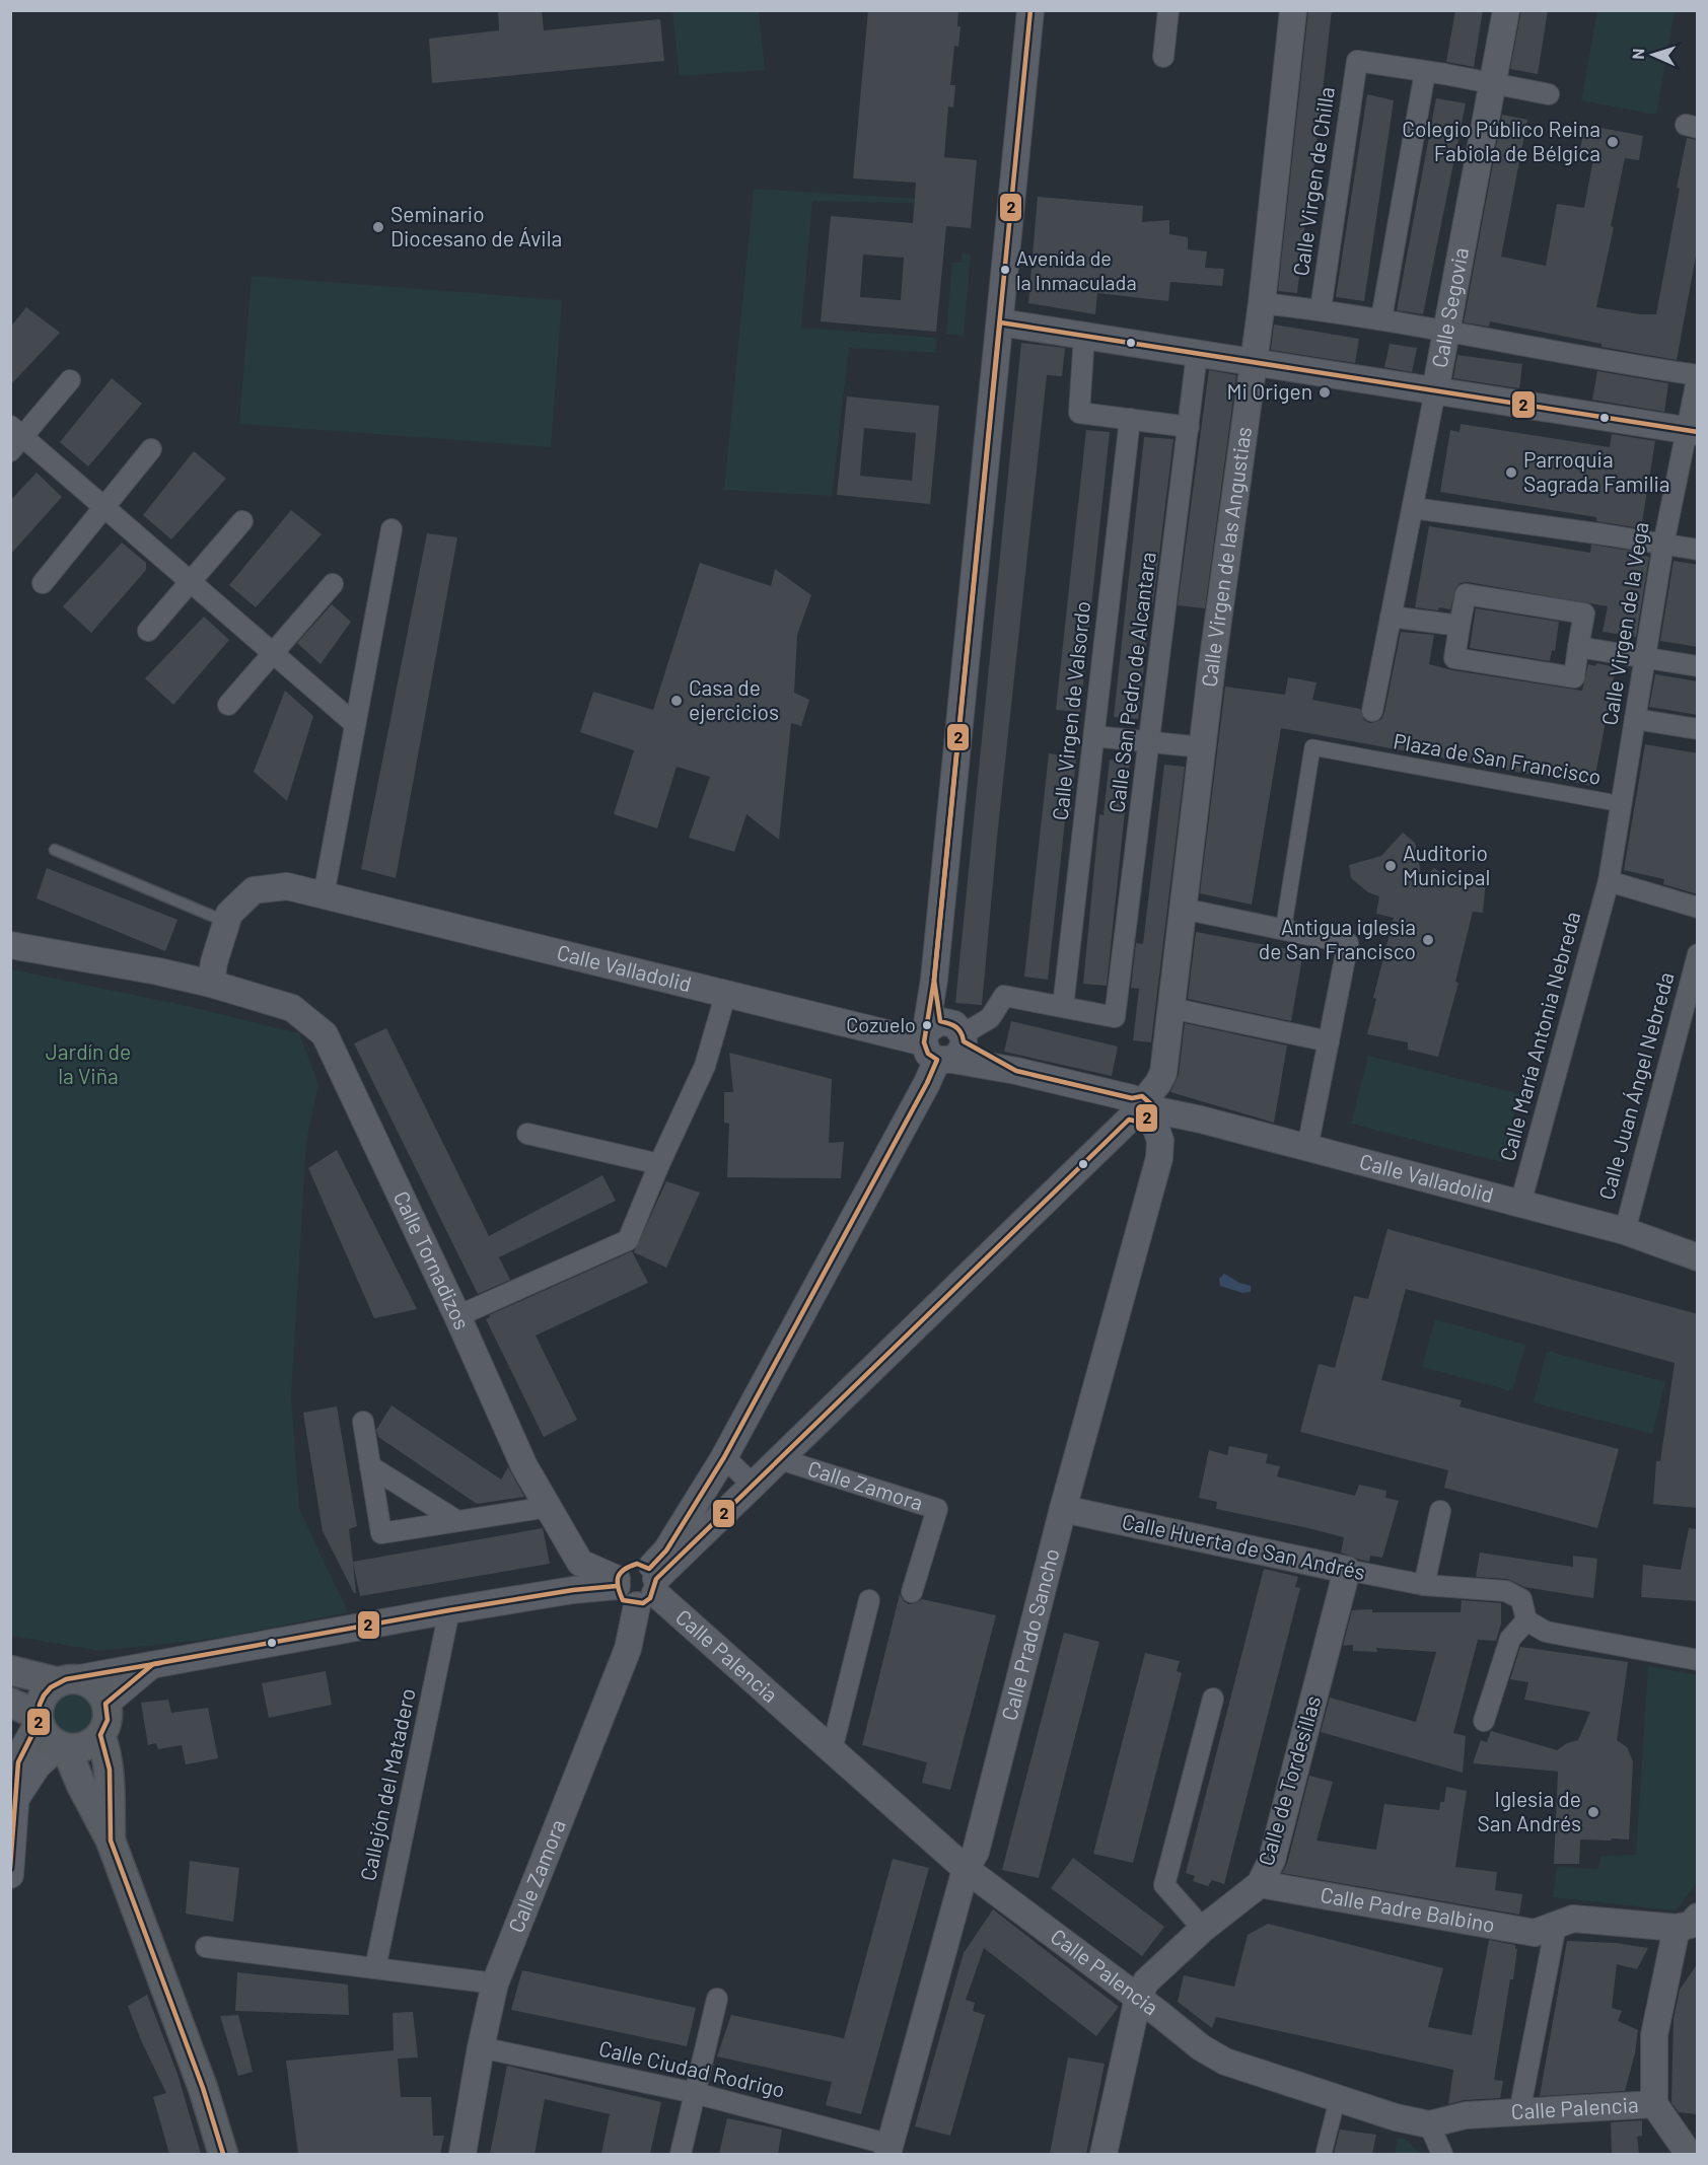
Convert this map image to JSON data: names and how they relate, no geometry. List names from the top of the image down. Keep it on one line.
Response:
{"streets":{"street":["Calle Virgen de Chilla","Calle Segovia","Calle Virgen de las Angustias","Calle Virgen de la Vega","Calle San Pedro de Alcantara","Calle Virgen de Valsordo","Plaza de San Francisco","Calle Valladolid","Calle María Antonia Nebreda","Calle Juan Ángel Nebreda","Calle Tornadizos","Calle Zamora","Calle Huerta de San Andrés","Calle Prado Sancho","Calle Palencia","Calle de Tordesillas","Callejón del Matadero","Calle Padre Balbino","Calle Ciudad Rodrigo"]},"crossings":[["Calle Virgen de las Angustias","Calle Valladolid"],["Calle Virgen de las Angustias","Calle Zamora"],["Calle Virgen de las Angustias","Calle Prado Sancho"],["Calle Virgen de la Vega","Plaza de San Francisco"],["Calle Virgen de la Vega","Calle María Antonia Nebreda"],["Calle San Pedro de Alcantara","Calle Virgen de Valsordo"],["Calle Valladolid","Calle María Antonia Nebreda"],["Calle Valladolid","Calle Juan Ángel Nebreda"],["Calle Valladolid","Calle Tornadizos"],["Calle Valladolid","Calle Zamora"],["Calle Valladolid","Calle Prado Sancho"],["Calle Tornadizos","Calle Palencia"],["Calle Zamora","Calle Prado Sancho"],["Calle Zamora","Calle Palencia"],["Calle Zamora","Calle Ciudad Rodrigo"],["Calle Huerta de San Andrés","Calle Prado Sancho"],["Calle Huerta de San Andrés","Calle de Tordesillas"],["Calle Prado Sancho","Calle Palencia"],["Calle Prado Sancho","Calle Ciudad Rodrigo"],["Calle Palencia","Calle de Tordesillas"],["Calle de Tordesillas","Calle Padre Balbino"]],"parks":["Jardín de la Viña"],"places":["Colegio Público Reina Fabiola de Bélgica","Seminario Diocesano de Ávila","Avenida de la Inmaculada","Mi Origen","Parroquia Sagrada Familia","Casa de ejercicios","Auditorio Municipal","Antigua iglesia de San Francisco","Cozuelo","Iglesia de San Andrés"],"lines":["transit line 2"],"north":"left"}
